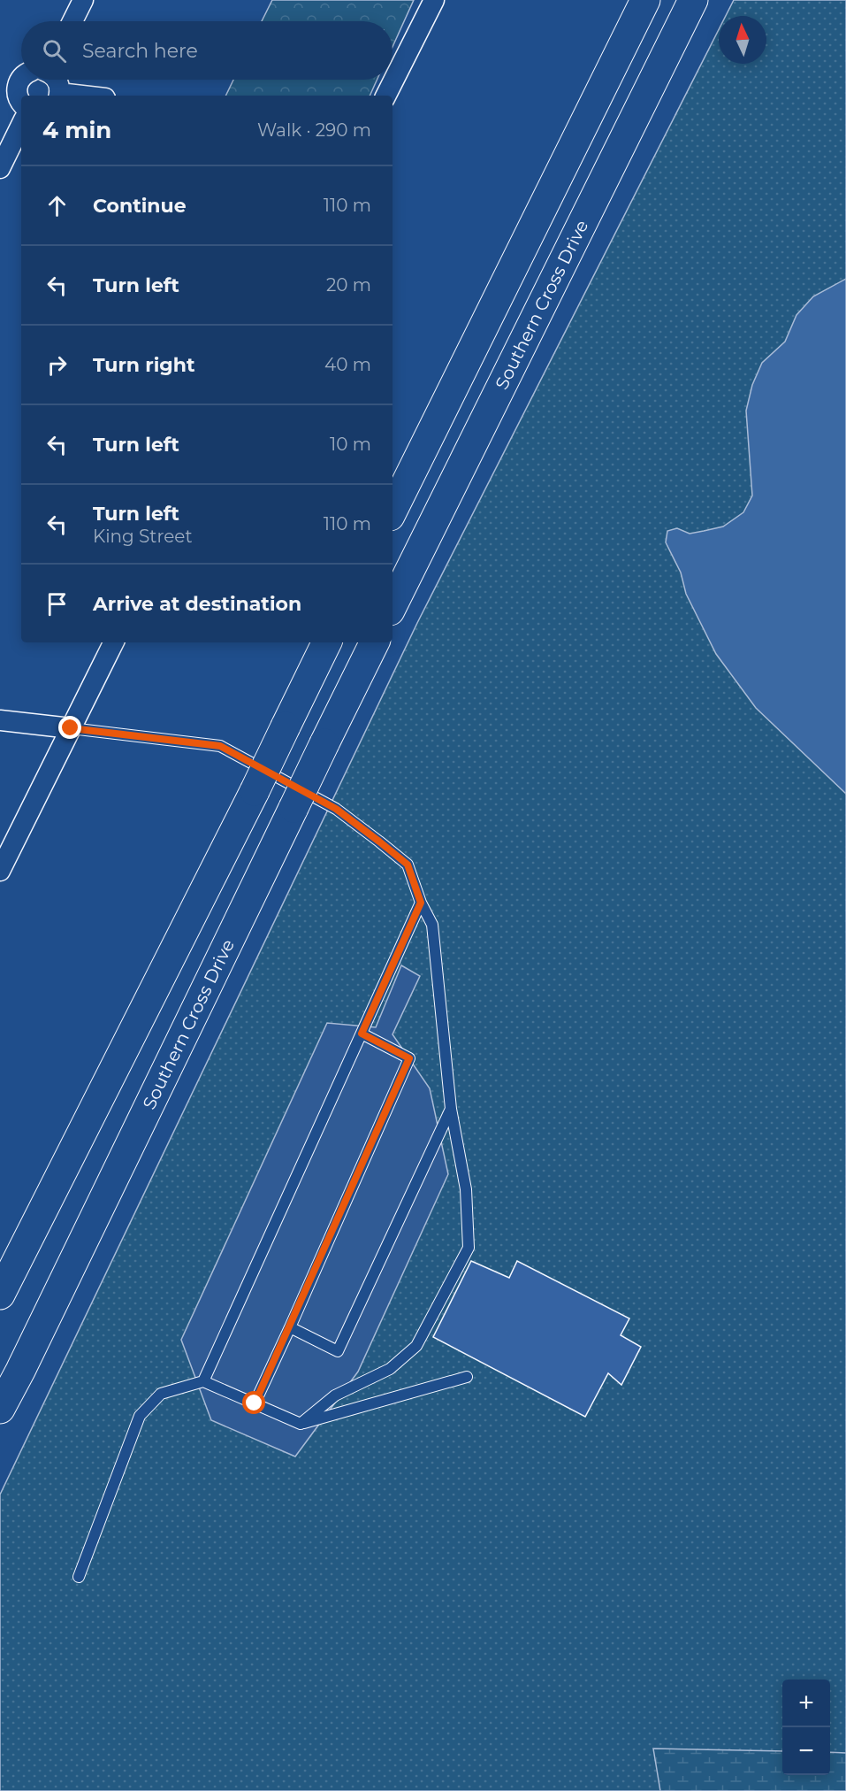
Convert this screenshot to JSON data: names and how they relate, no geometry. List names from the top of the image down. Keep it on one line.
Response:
{"streets":{"highway":["Southern Cross Drive"]},"north":"top","page":{"search":"Search here","heading":["4 min","Walk · 290 m"],"list":[["Continue","110 m"],["Turn left","20 m"],["Turn right","40 m"],["Turn left","10 m"],["Turn left","King Street","110 m"],"Arrive at destination"],"map_buttons":["+","−"]}}
